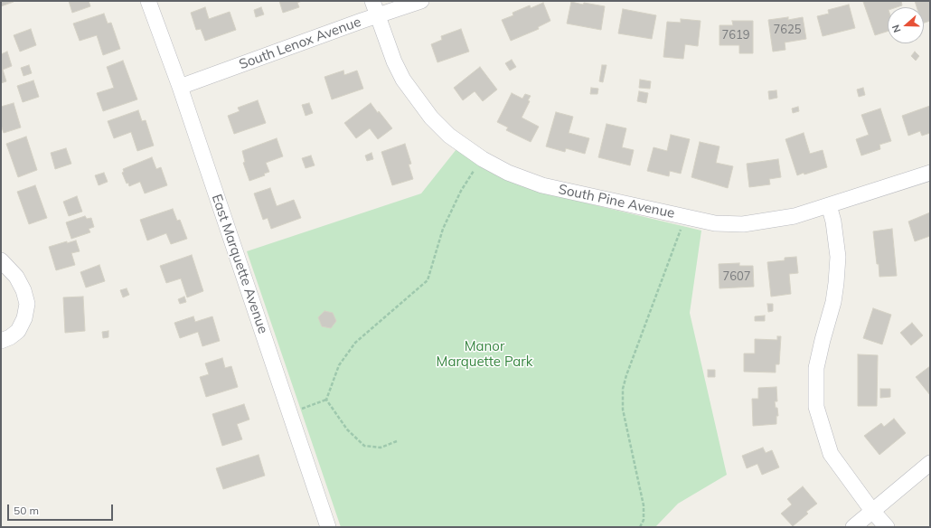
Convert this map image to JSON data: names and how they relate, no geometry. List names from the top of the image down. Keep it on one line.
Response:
{"streets":{"street":["South Lenox Avenue","South Pine Avenue","East Marquette Avenue"]},"crossings":[["South Lenox Avenue","South Pine Avenue"],["South Lenox Avenue","East Marquette Avenue"]],"parks":["Manor Marquette Park"],"house_numbers":["7625","7619","7607"],"scale_bar":"50 m","north":"left"}
